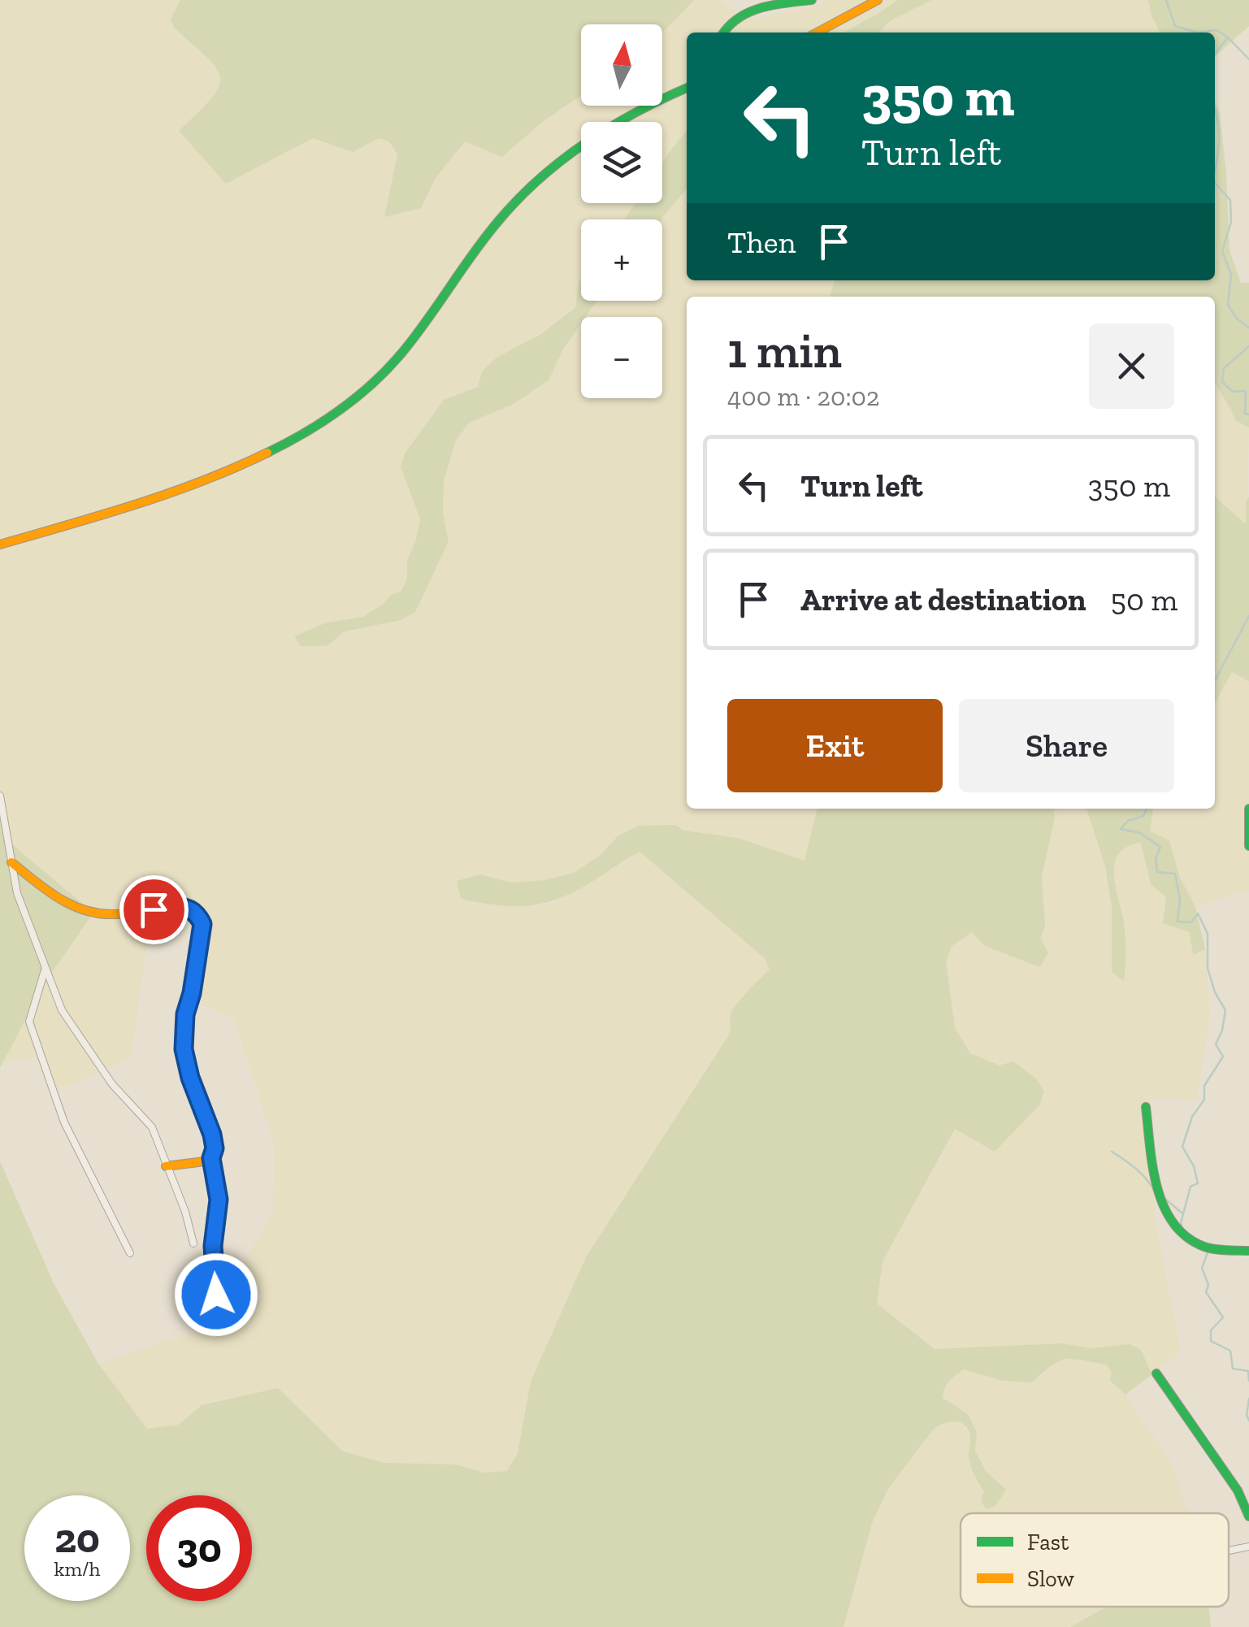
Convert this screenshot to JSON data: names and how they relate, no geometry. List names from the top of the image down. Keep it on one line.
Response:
{"legend":["Fast","Slow"],"north":"top","page":{"map_buttons":["+","−"],"turn":["350 m","Turn left"],"then":"Then","heading":["1 min","400 m · 20:02"],"list":[{"name":"Turn left","value":"350 m"},{"name":"Arrive at destination","value":"50 m"}],"buttons":["Exit","Share"],"speed":"20 km/h","limit":"30"}}
